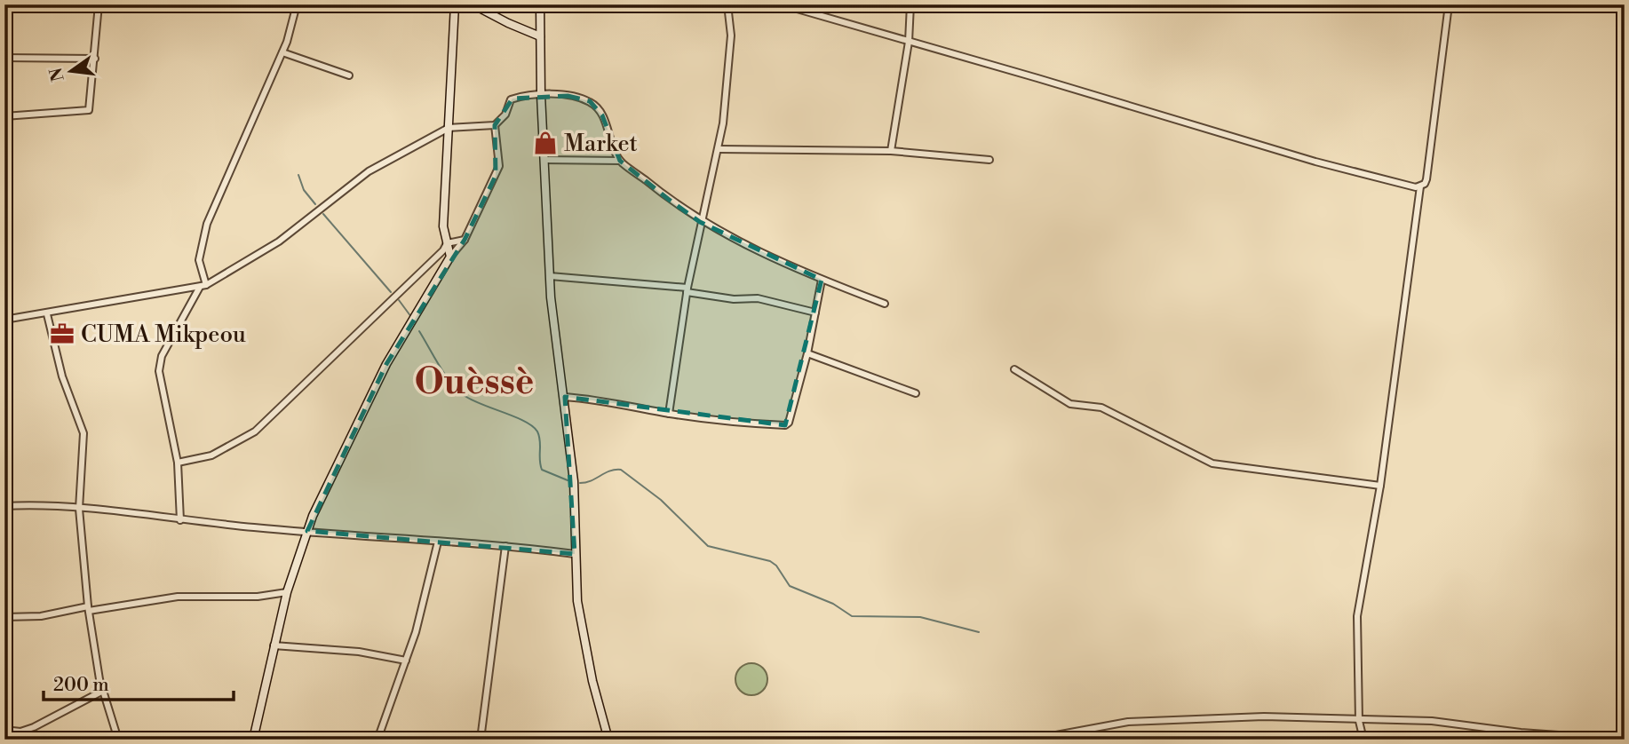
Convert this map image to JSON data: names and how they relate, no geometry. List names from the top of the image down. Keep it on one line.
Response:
{"districts":["Ouèssè"],"places":{"shop":["Market"],"office":["CUMA Mikpeou"]},"scale_bar":"200 m","north":"left"}
